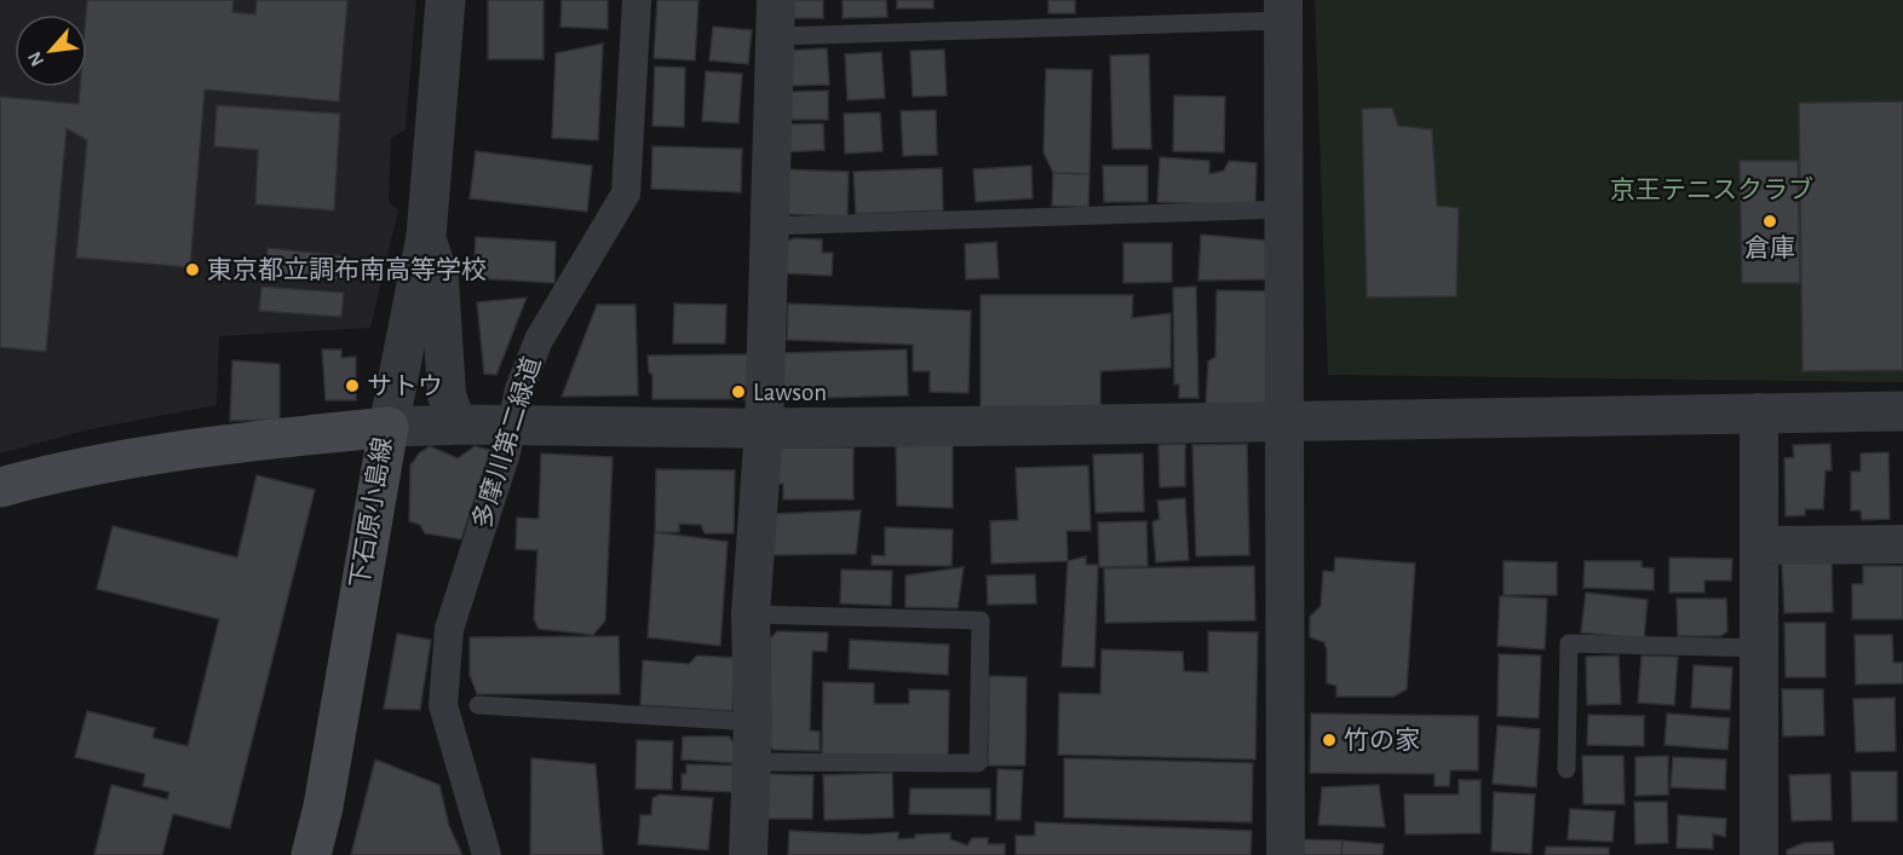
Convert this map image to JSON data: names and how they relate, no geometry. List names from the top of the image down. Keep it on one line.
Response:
{"streets":{"main road":["下石原小島線"],"street":["多摩川第二緑道"]},"parks":["京王テニスクラブ"],"places":["倉庫","東京都立調布南高等学校","サトウ","Lawson","竹の家"],"north":"bottom left"}
